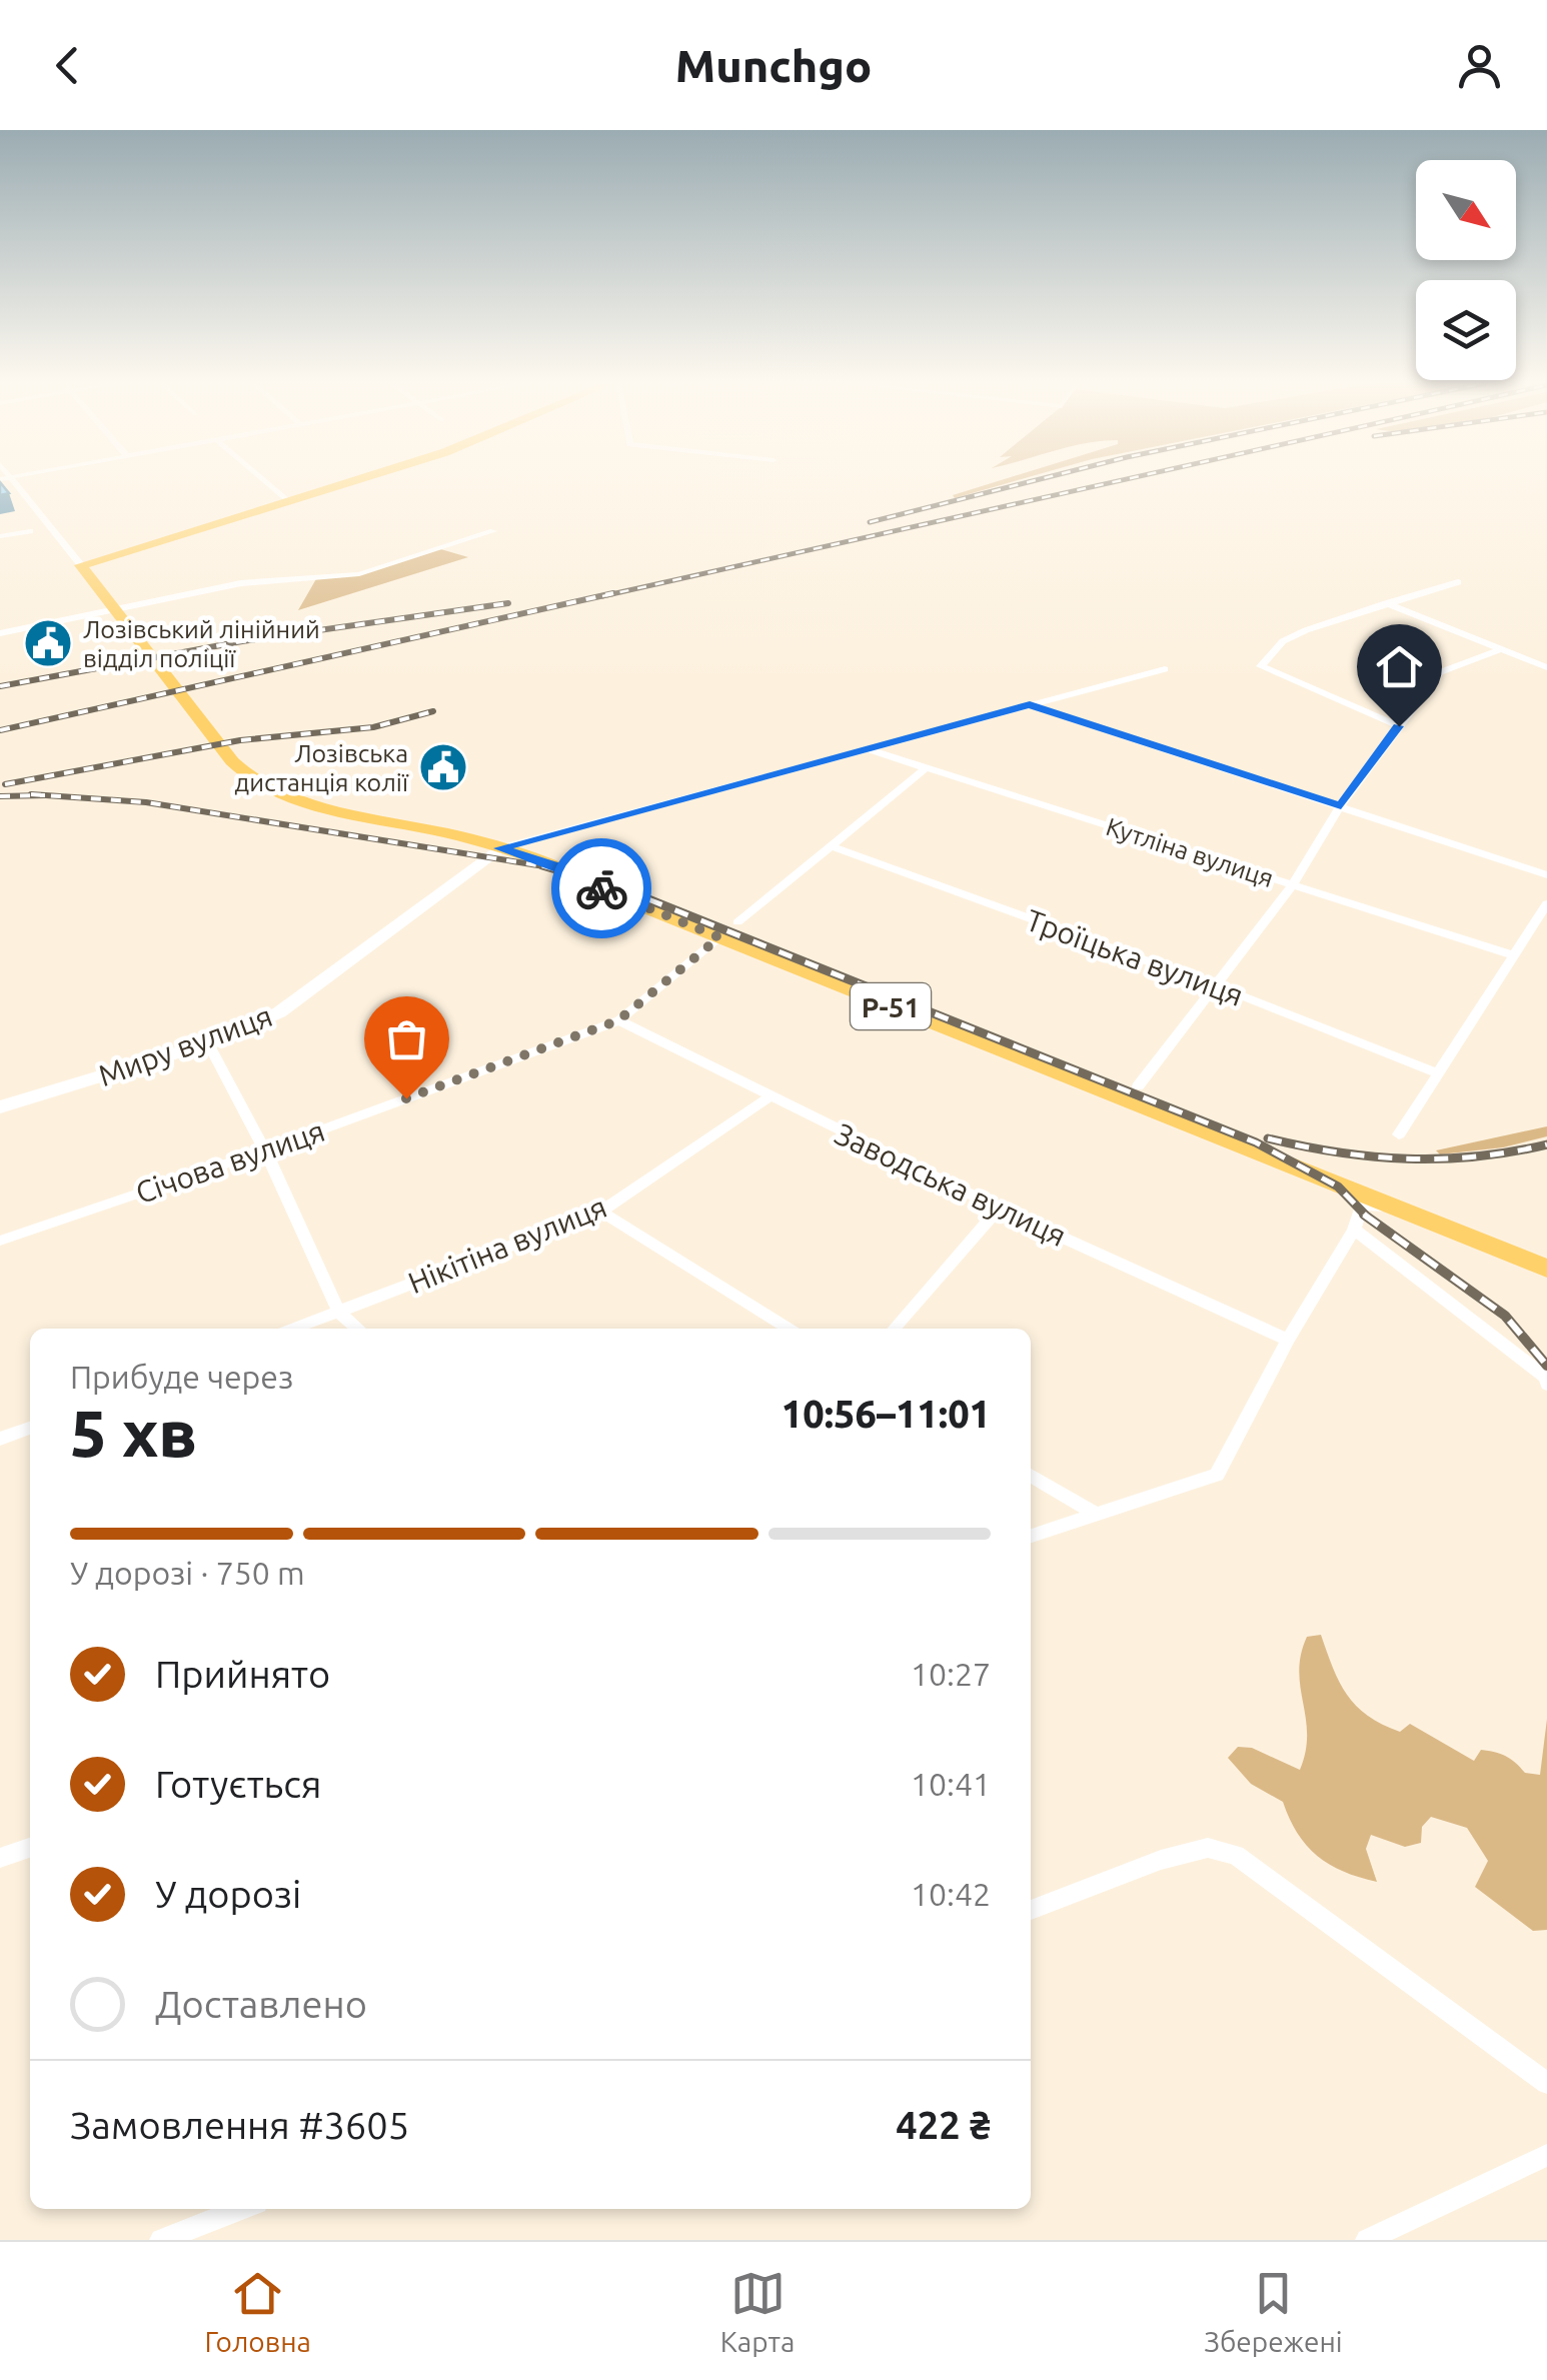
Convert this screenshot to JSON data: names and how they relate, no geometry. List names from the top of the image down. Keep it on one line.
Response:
{"streets":{"main road":["Р-51","Миру вулиця"],"street":["Кутліна вулиця","Троїцька вулиця","Січова вулиця","Заводська вулиця","Нікітіна вулиця"]},"crossings":[["Р-51","Миру вулиця"],["Р-51","Січова вулиця"],["Січова вулиця","Заводська вулиця"],["Заводська вулиця","Нікітіна вулиця"]],"places":{"public building":["Лозівський лінійний відділ поліції","Лозівська дистанція колії"]},"north":"bottom right","page":{"header":"Munchgo","heading":["5 хв","Прибуде через","10:56–11:01"],"panel":["Замовлення #3605","422 ₴"],"bar":"У дорозі · 750 m","list":[["Прийнято","10:27"],["Готується","10:41"],["У дорозі","10:42"],"Доставлено"],"tabs":["Головна","Карта","Збережені"]}}
